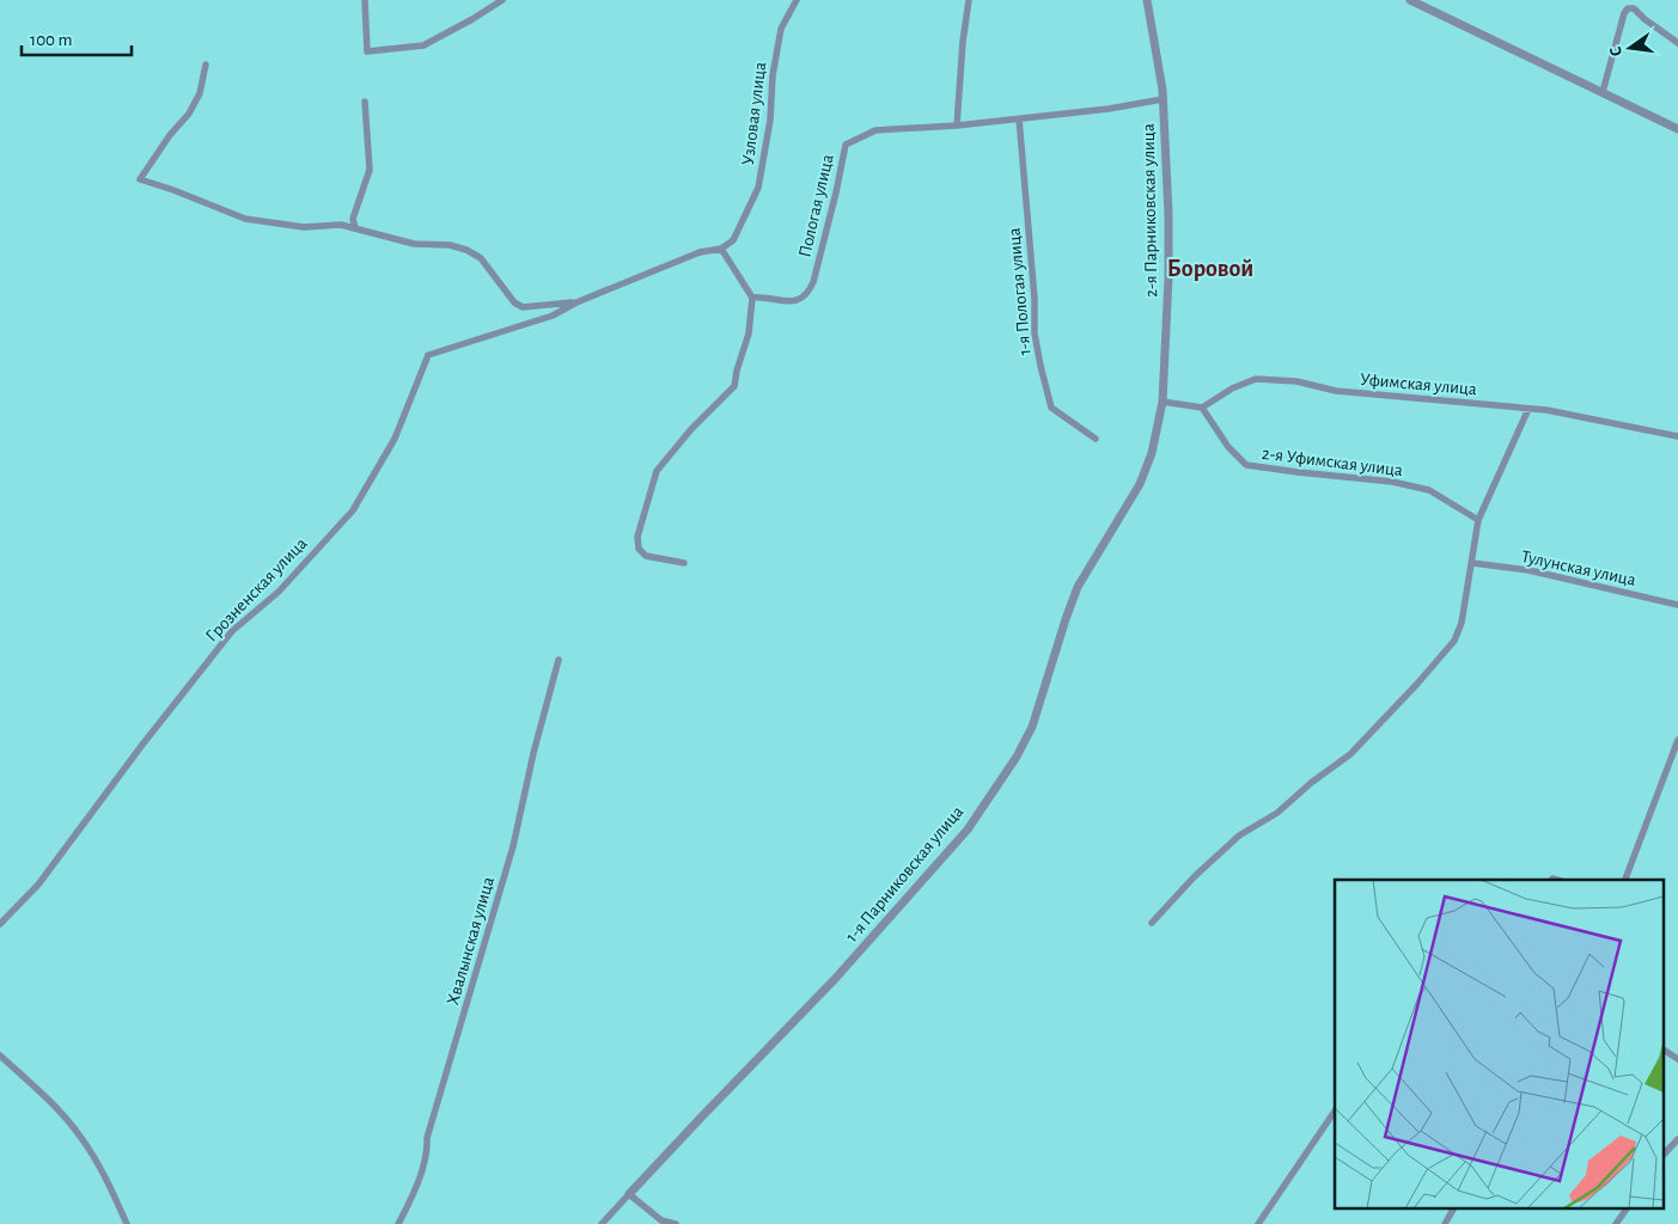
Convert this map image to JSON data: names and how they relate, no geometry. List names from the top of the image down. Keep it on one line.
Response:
{"streets":{"street":["Узловая улица","Пологая улица","2-я Парниковская улица","1-я Пологая улица","Уфимская улица","2-я Уфимская улица","Тулунская улица","Грозненская улица","1-я Парниковская улица","Хвалынская улица"]},"crossings":[["Пологая улица","2-я Парниковская улица"],["Пологая улица","1-я Пологая улица"],["2-я Парниковская улица","1-я Парниковская улица"],["Уфимская улица","2-я Уфимская улица"]],"districts":["Боровой"],"scale_bar":"100 m","north":"left"}
